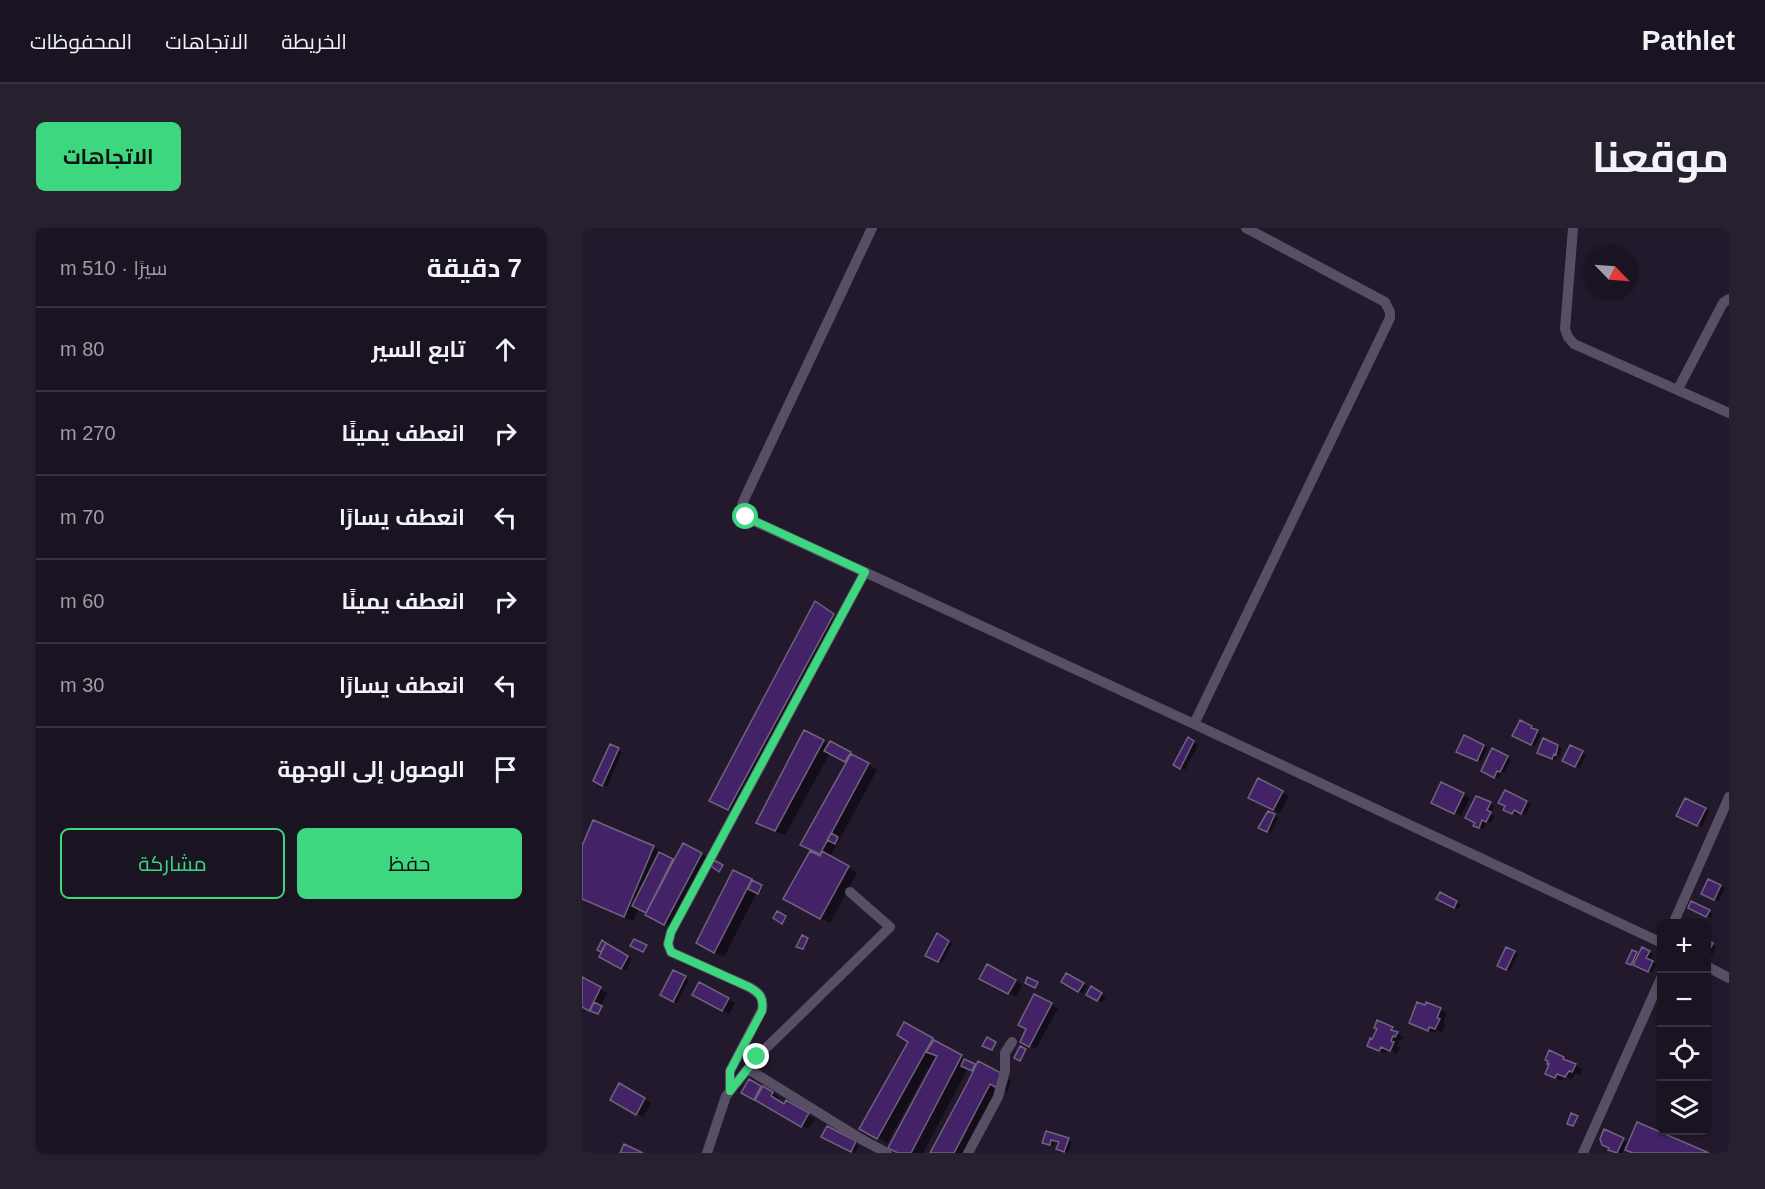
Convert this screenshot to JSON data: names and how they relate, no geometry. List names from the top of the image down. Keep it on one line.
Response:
{"north":"bottom right","page":{"header":"Pathlet","nav":["الخريطة","الاتجاهات","المحفوظات"],"title":"موقعنا","buttons":["الاتجاهات",["حفظ","مشاركة"]],"heading":["7 دقيقة","سيرًا · 510 m"],"list":[["تابع السير","80 m"],["انعطف يمينًا","270 m"],["انعطف يسارًا","70 m"],["انعطف يمينًا","60 m"],["انعطف يسارًا","30 m"],"الوصول إلى الوجهة"],"map_buttons":["+","−"]}}
